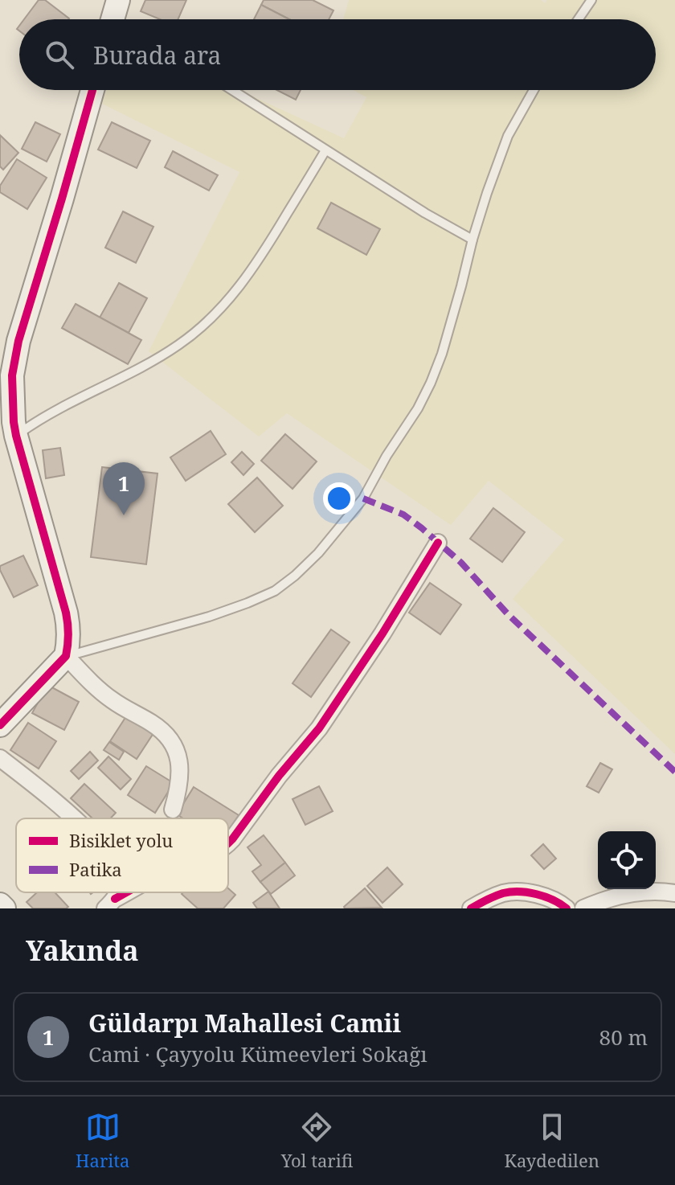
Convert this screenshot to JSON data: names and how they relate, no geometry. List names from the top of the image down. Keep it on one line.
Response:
{"legend":["Bisiklet yolu","Patika"],"page":{"search":"Burada ara","pins":"1","heading":"Yakında","list":[{"mark":"1","name":"Güldarpı Mahallesi Camii","note":"Cami · Çayyolu Kümeevleri Sokağı","value":"80 m"}],"nav":["Harita","Yol tarifi","Kaydedilen"]}}
